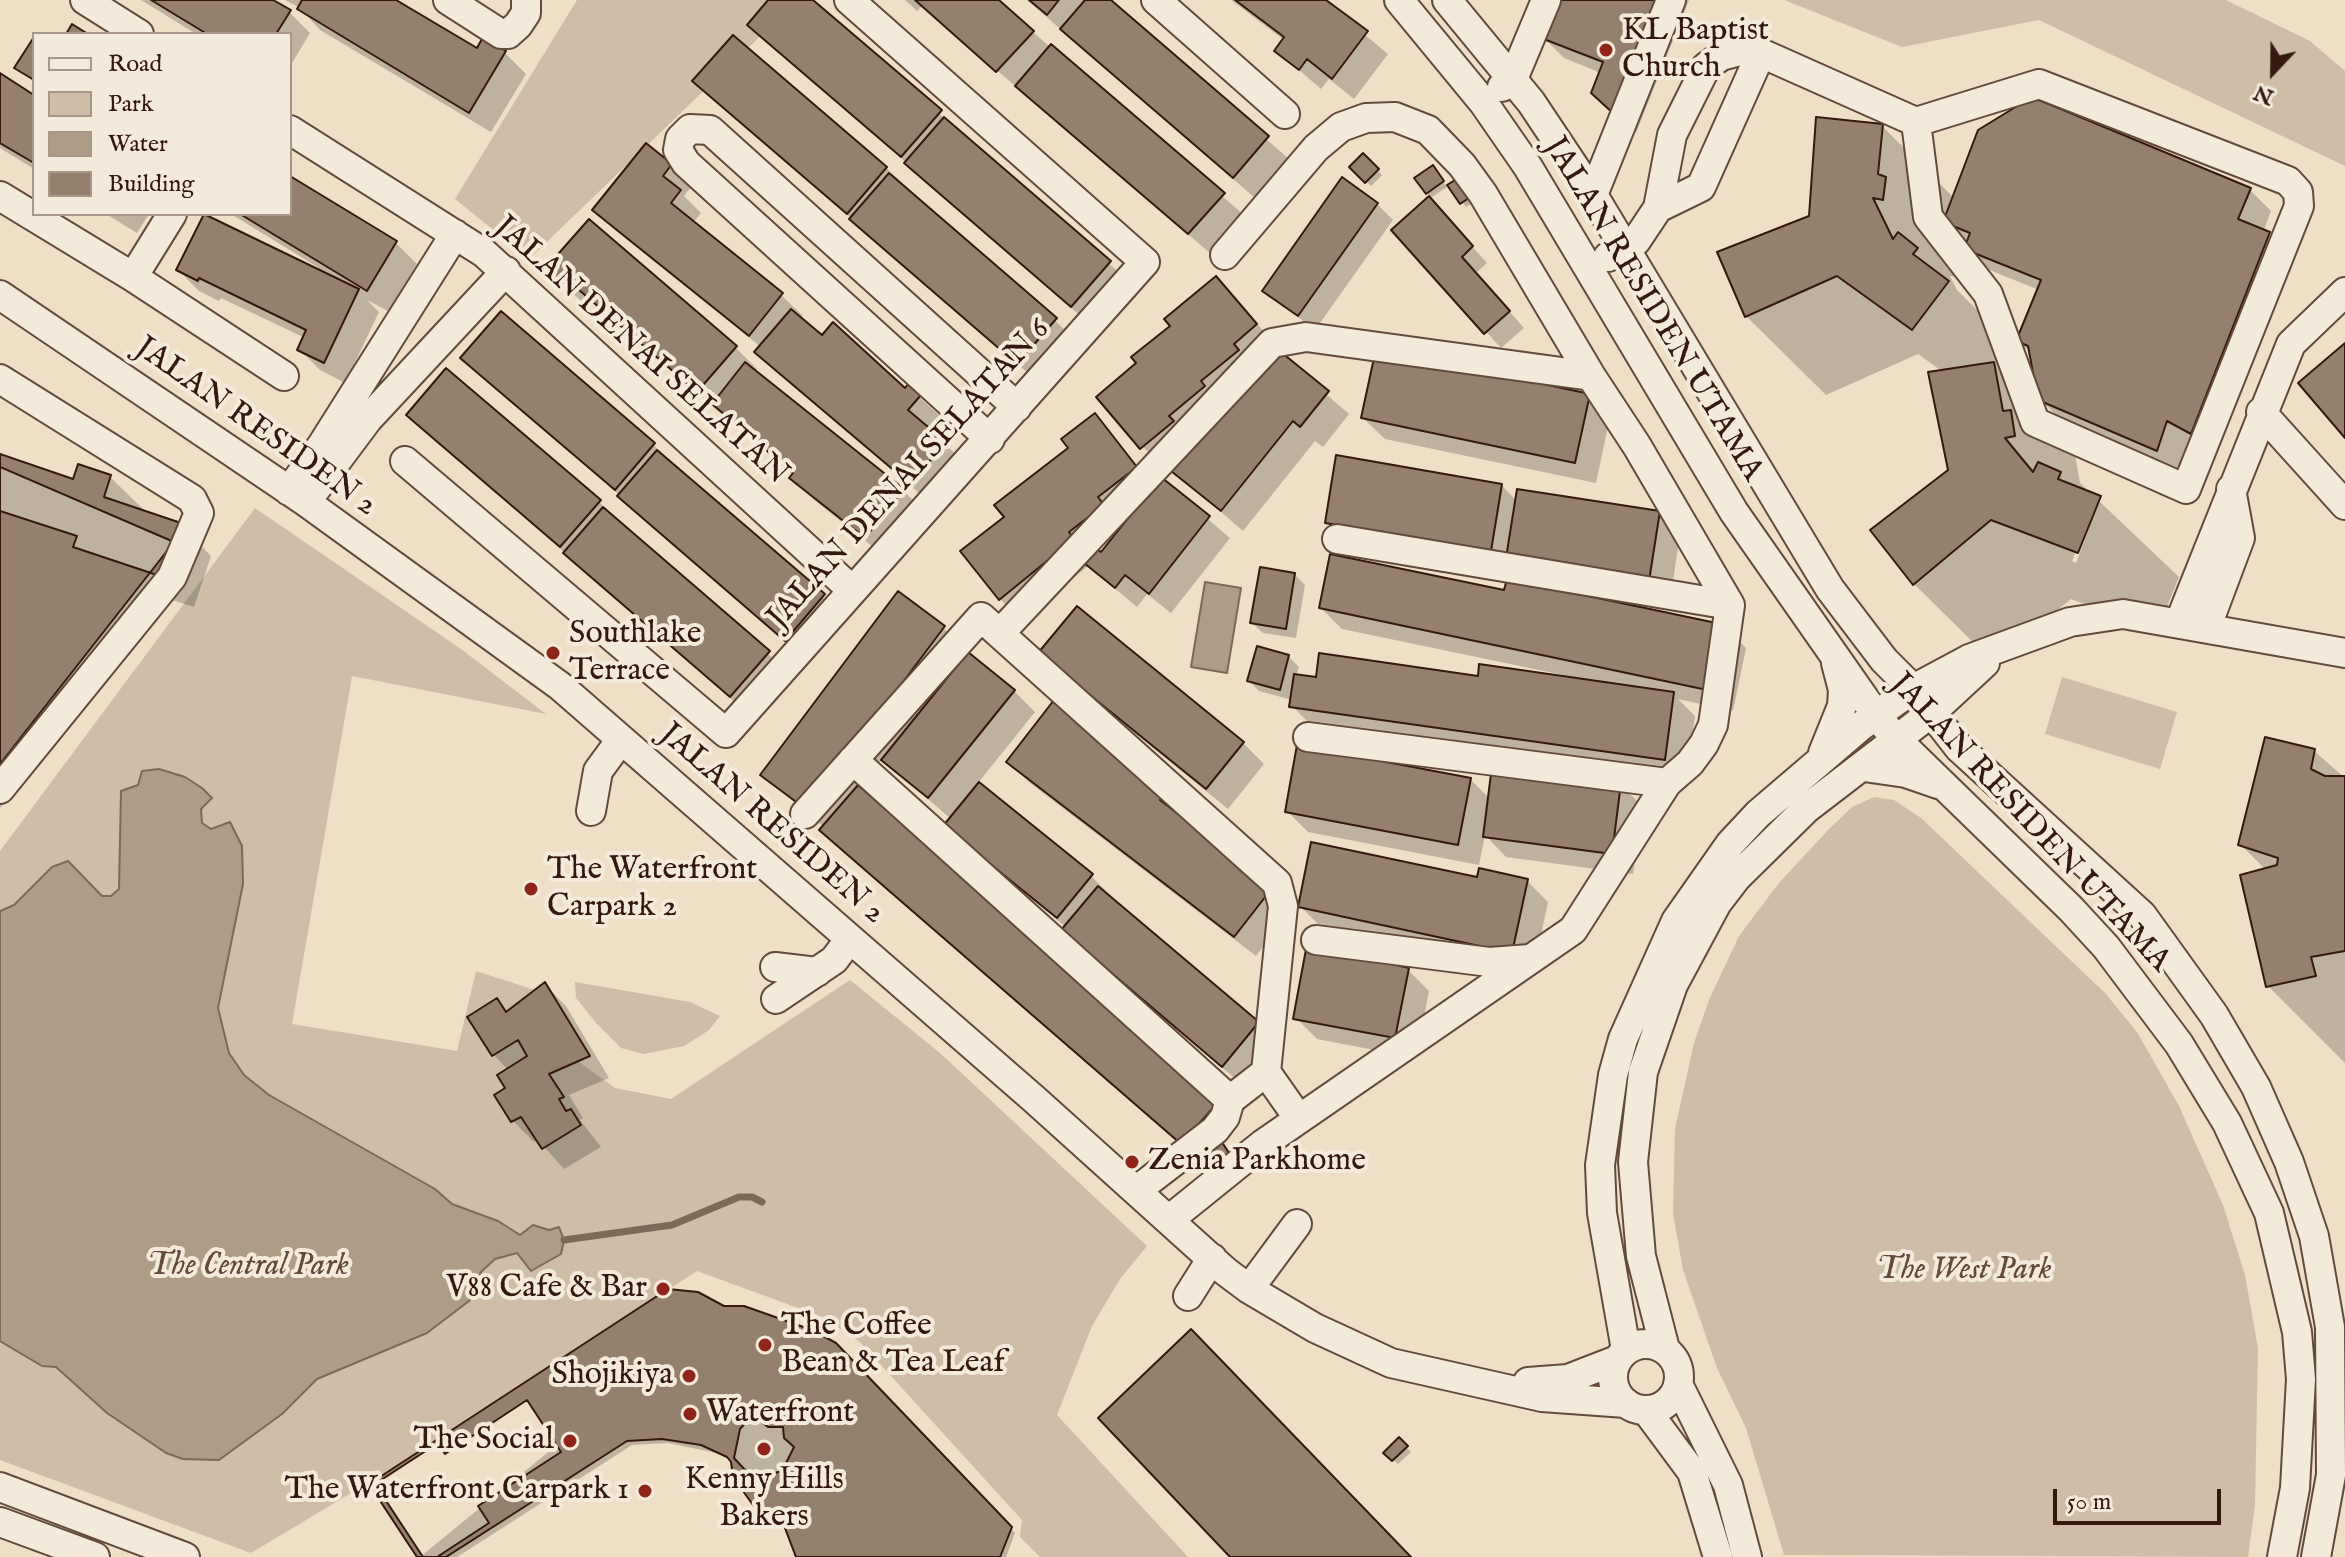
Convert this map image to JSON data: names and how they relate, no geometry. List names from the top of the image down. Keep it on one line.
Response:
{"streets":{"street":["JALAN RESIDEN UTAMA","JALAN DENAI SELATAN","JALAN RESIDEN 2","JALAN DENAI SELATAN 6"]},"crossings":[["JALAN DENAI SELATAN","JALAN DENAI SELATAN 6"]],"parks":["The Central Park","The West Park"],"places":["KL Baptist Church","Southlake Terrace","The Waterfront Carpark 2","Zenia Parkhome","V88 Cafe & Bar","The Coffee Bean & Tea Leaf","Shojikiya","Waterfront","The Social","Kenny Hills Bakers","The Waterfront Carpark 1"],"legend":["Road","Park","Water","Building"],"scale_bar":"50 m","north":"bottom"}
